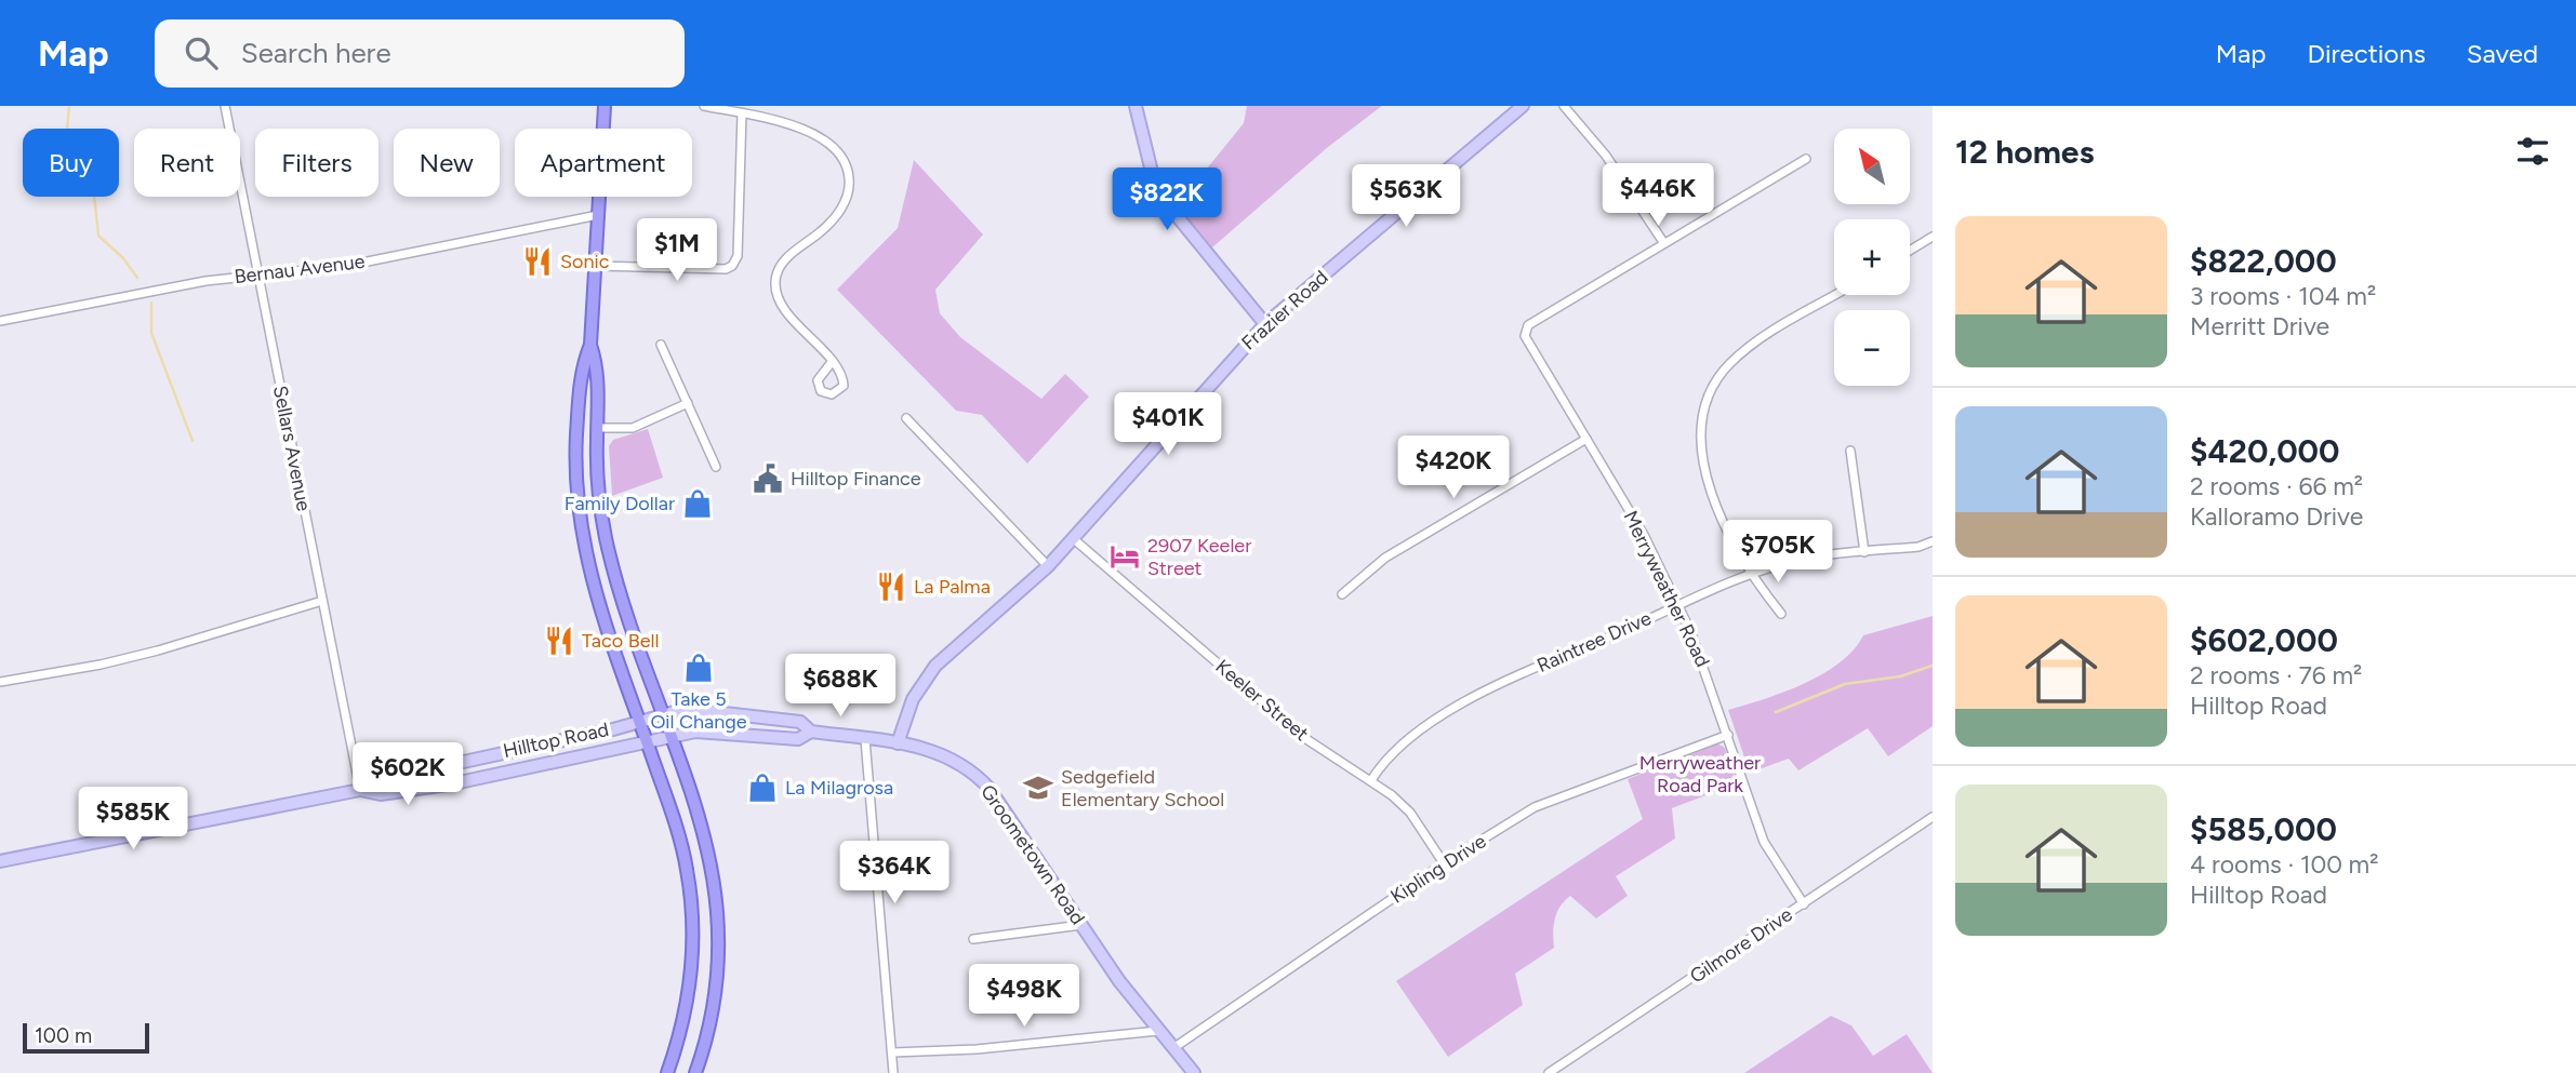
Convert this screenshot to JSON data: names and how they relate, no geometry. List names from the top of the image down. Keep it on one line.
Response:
{"streets":{"main road":["Frazier Road","Hilltop Road","Groometown Road"],"street":["Bernau Avenue","Sellars Avenue","Merryweather Road","Raintree Drive","Keeler Street","Kipling Drive","Gilmore Drive"]},"crossings":[["Bernau Avenue","Sellars Avenue"],["Frazier Road","Keeler Street"],["Frazier Road","Groometown Road"],["Sellars Avenue","Hilltop Road"],["Merryweather Road","Raintree Drive"],["Merryweather Road","Kipling Drive"],["Merryweather Road","Gilmore Drive"],["Raintree Drive","Keeler Street"],["Keeler Street","Kipling Drive"],["Hilltop Road","Groometown Road"],["Groometown Road","Kipling Drive"]],"parks":["Merryweather Road Park"],"places":{"restaurant":["Sonic","La Palma","Taco Bell"],"public building":["Hilltop Finance"],"shop":["Family Dollar","Take 5 Oil Change","La Milagrosa"],"hotel":["2907 Keeler Street"],"school or university":["Sedgefield Elementary School"]},"scale_bar":"100 m","north":"top left","page":{"header":"Map","search":"Search here","nav":["Map","Directions","Saved"],"heading":"12 homes","map_buttons":["+","−"],"chip":["Buy","Rent","Filters","New","Apartment"],"price":["$446K","$563K","$822K","$1M","$401K","$420K","$705K","$688K","$602K","$585K","$364K","$498K"],"list":[{"name":"$822,000","note":"3 rooms · 104 m² · Merritt Drive"},{"name":"$420,000","note":"2 rooms · 66 m² · Kalloramo Drive"},{"name":"$602,000","note":"2 rooms · 76 m² · Hilltop Road"},{"name":"$585,000","note":"4 rooms · 100 m² · Hilltop Road"}],"scale":"100 m"}}
